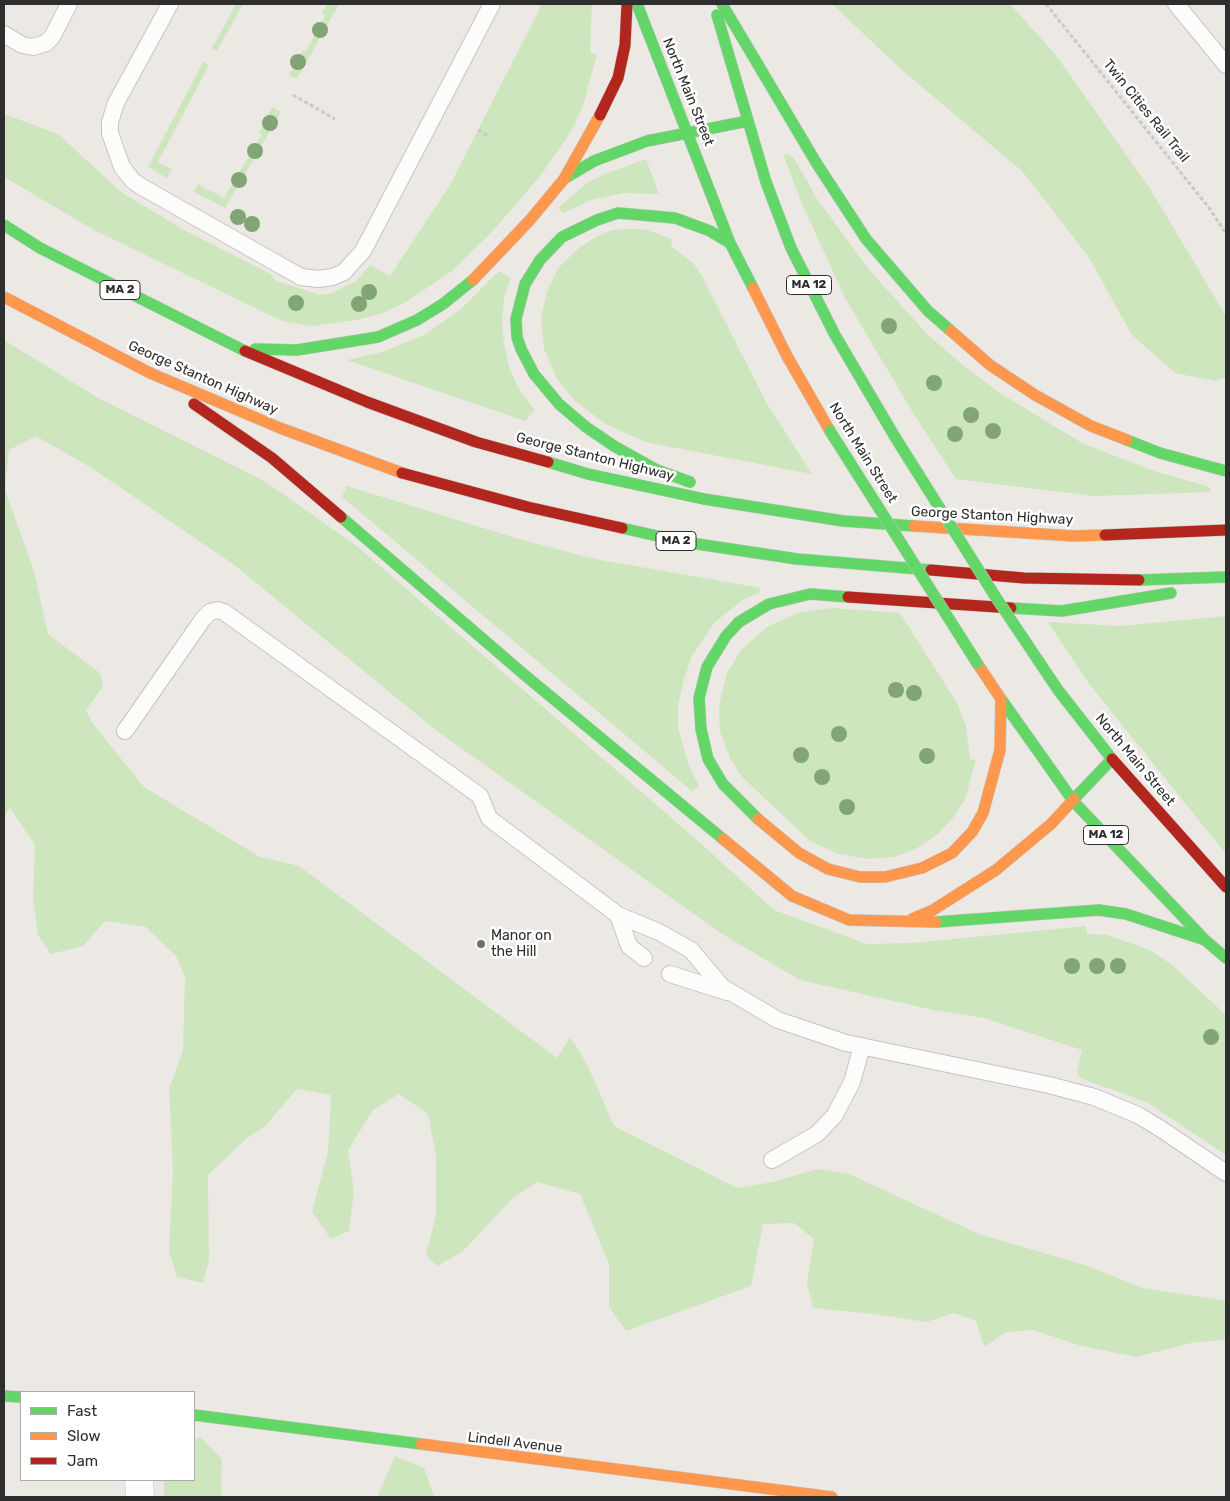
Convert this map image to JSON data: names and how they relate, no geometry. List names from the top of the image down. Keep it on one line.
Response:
{"streets":{"main road":["North Main Street","MA 12","MA 2","George Stanton Highway","Lindell Avenue"],"path":["Twin Cities Rail Trail"]},"places":["Manor on the Hill"],"legend":["Fast","Slow","Jam"]}
